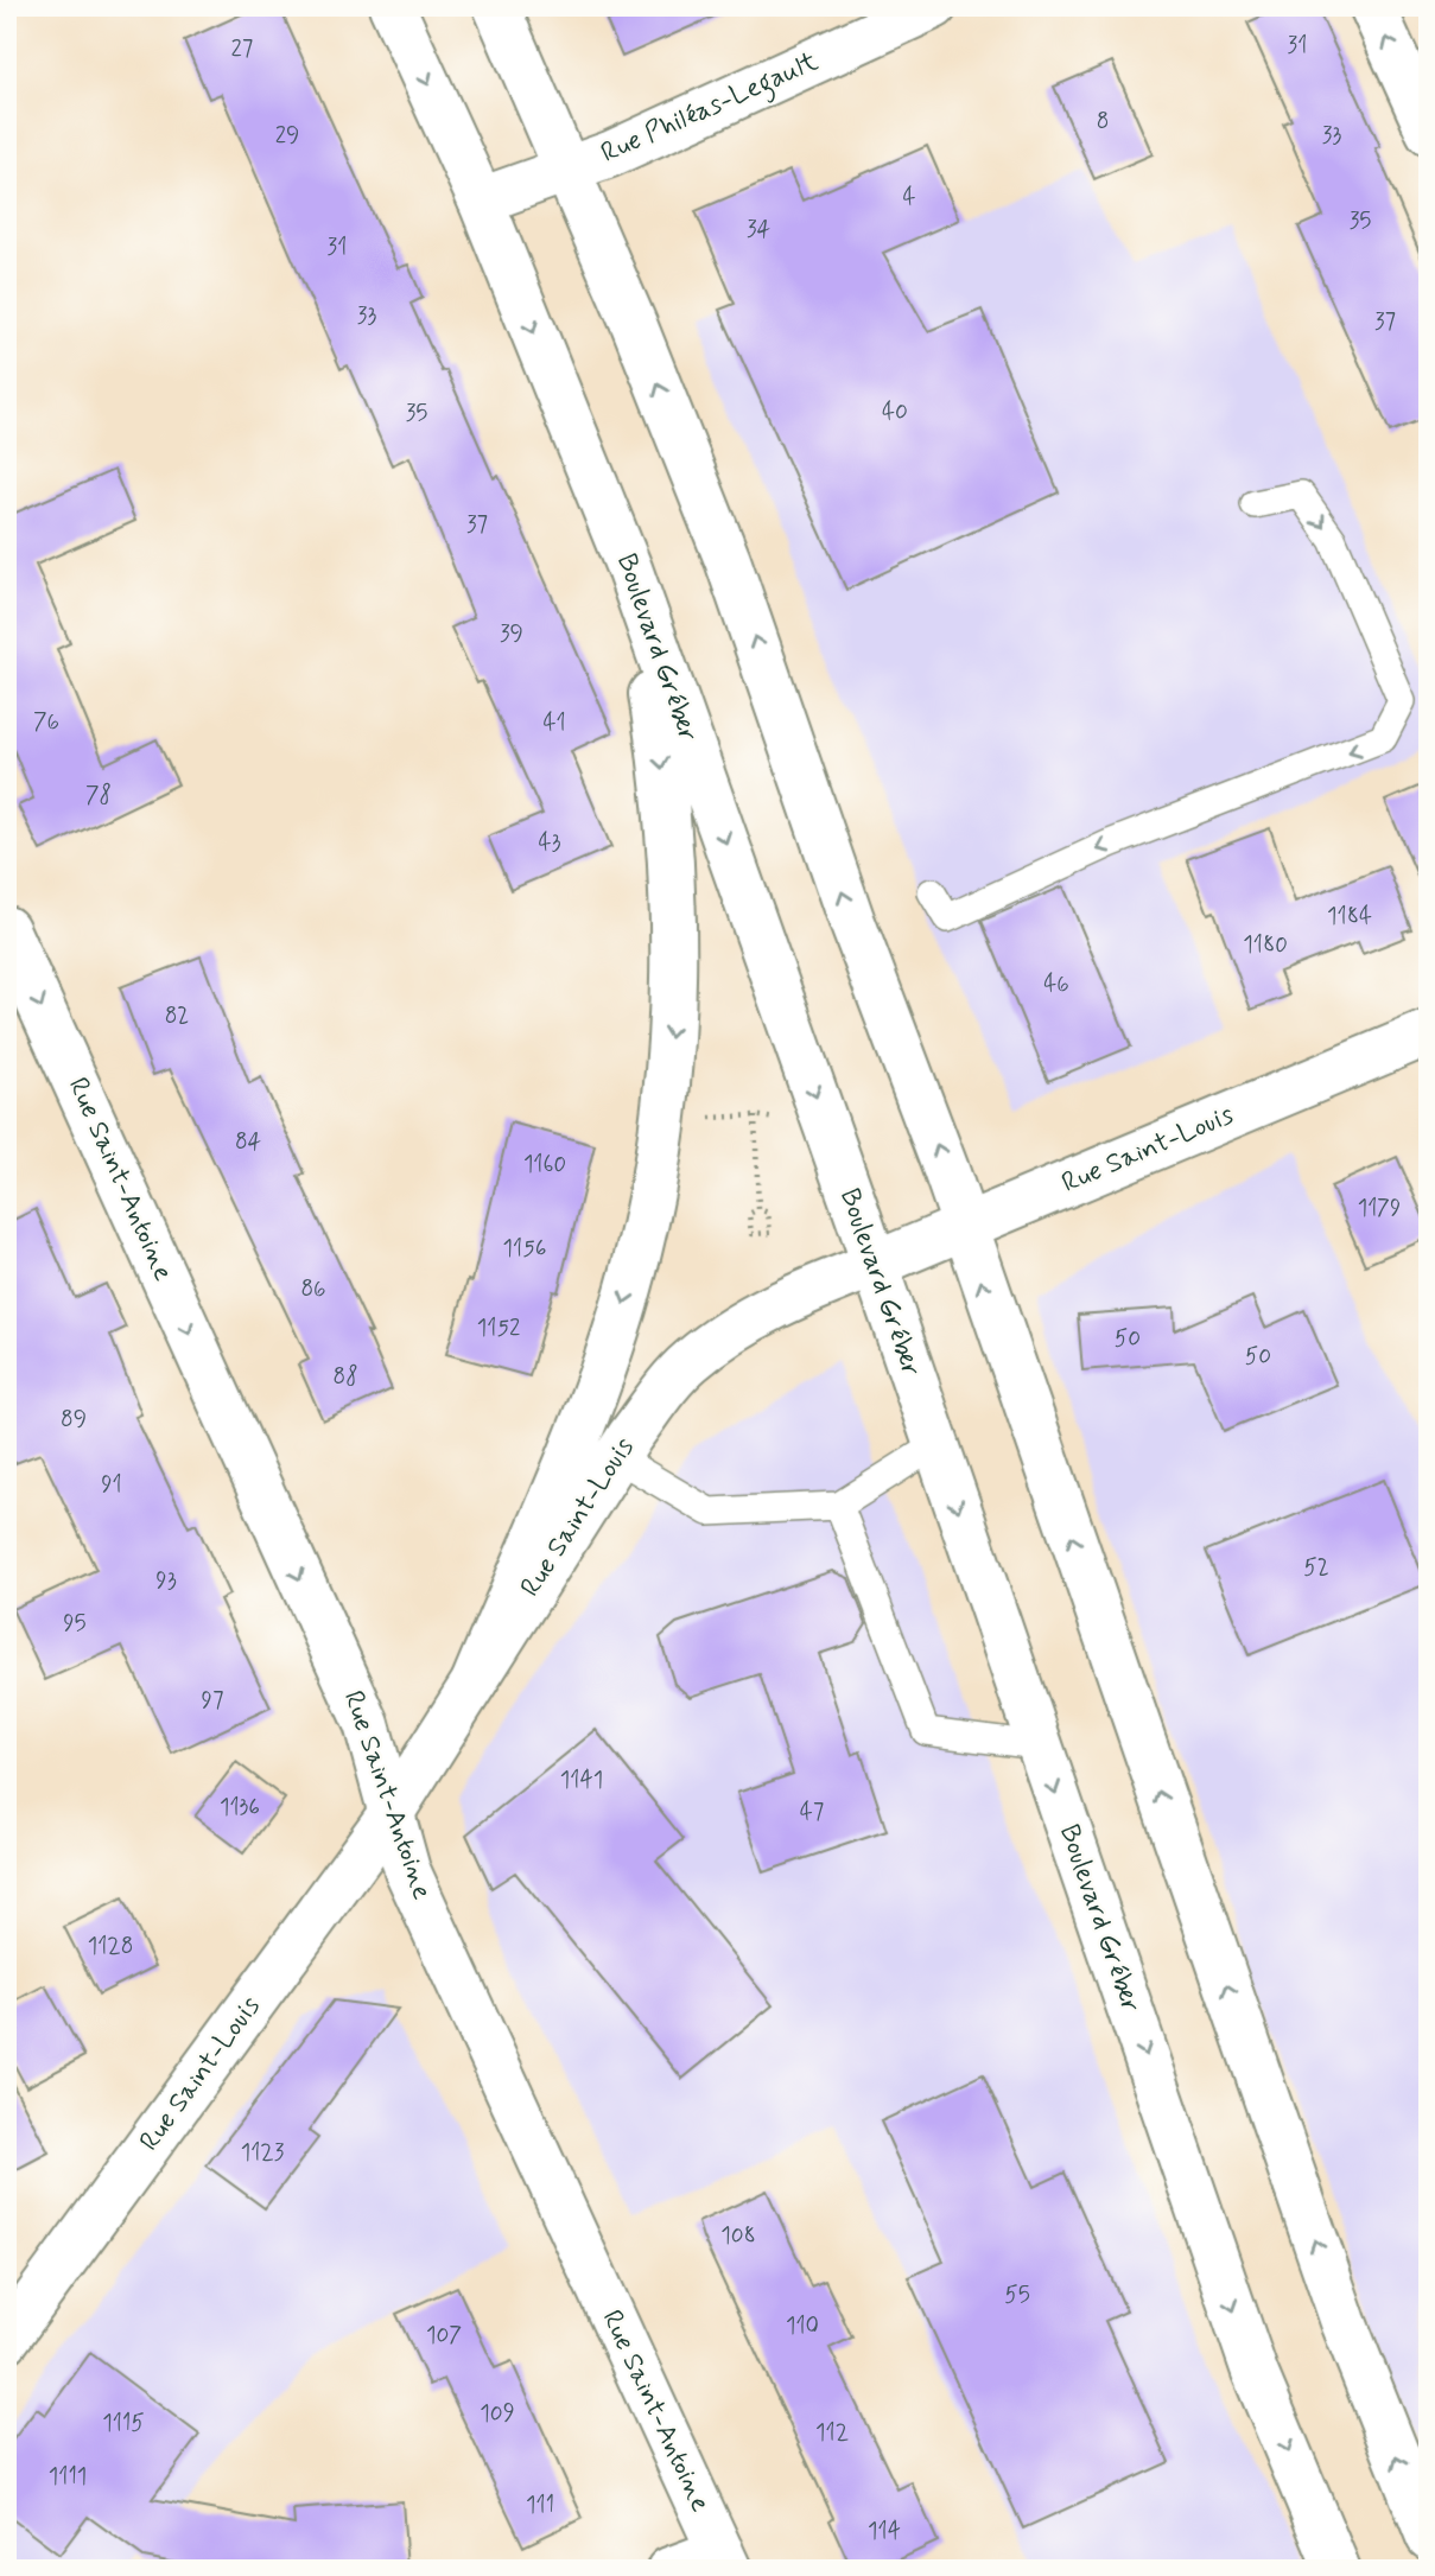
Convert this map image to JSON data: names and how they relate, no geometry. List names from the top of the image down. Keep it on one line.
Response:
{"streets":{"main road":["Rue Philéas-Legault","Boulevard Gréber","Rue Saint-Louis","Rue Saint-Antoine"]},"crossings":[["Rue Philéas-Legault","Boulevard Gréber"],["Boulevard Gréber","Rue Saint-Louis"],["Rue Saint-Louis","Rue Saint-Antoine"]],"one_way":["Rue Saint-Antoine"],"house_numbers":["31","27","8","29","33","4","35","34","31","33","37","40","35","37","39","76","41","78","43","1184","1180","46","82","84","1160","1179","1156","86","1152","50","50","88","89","91","52","93","95","97","1141","1136","47","1128","1123","108","55","110","107","109","1115","112","1111","111","114"]}
